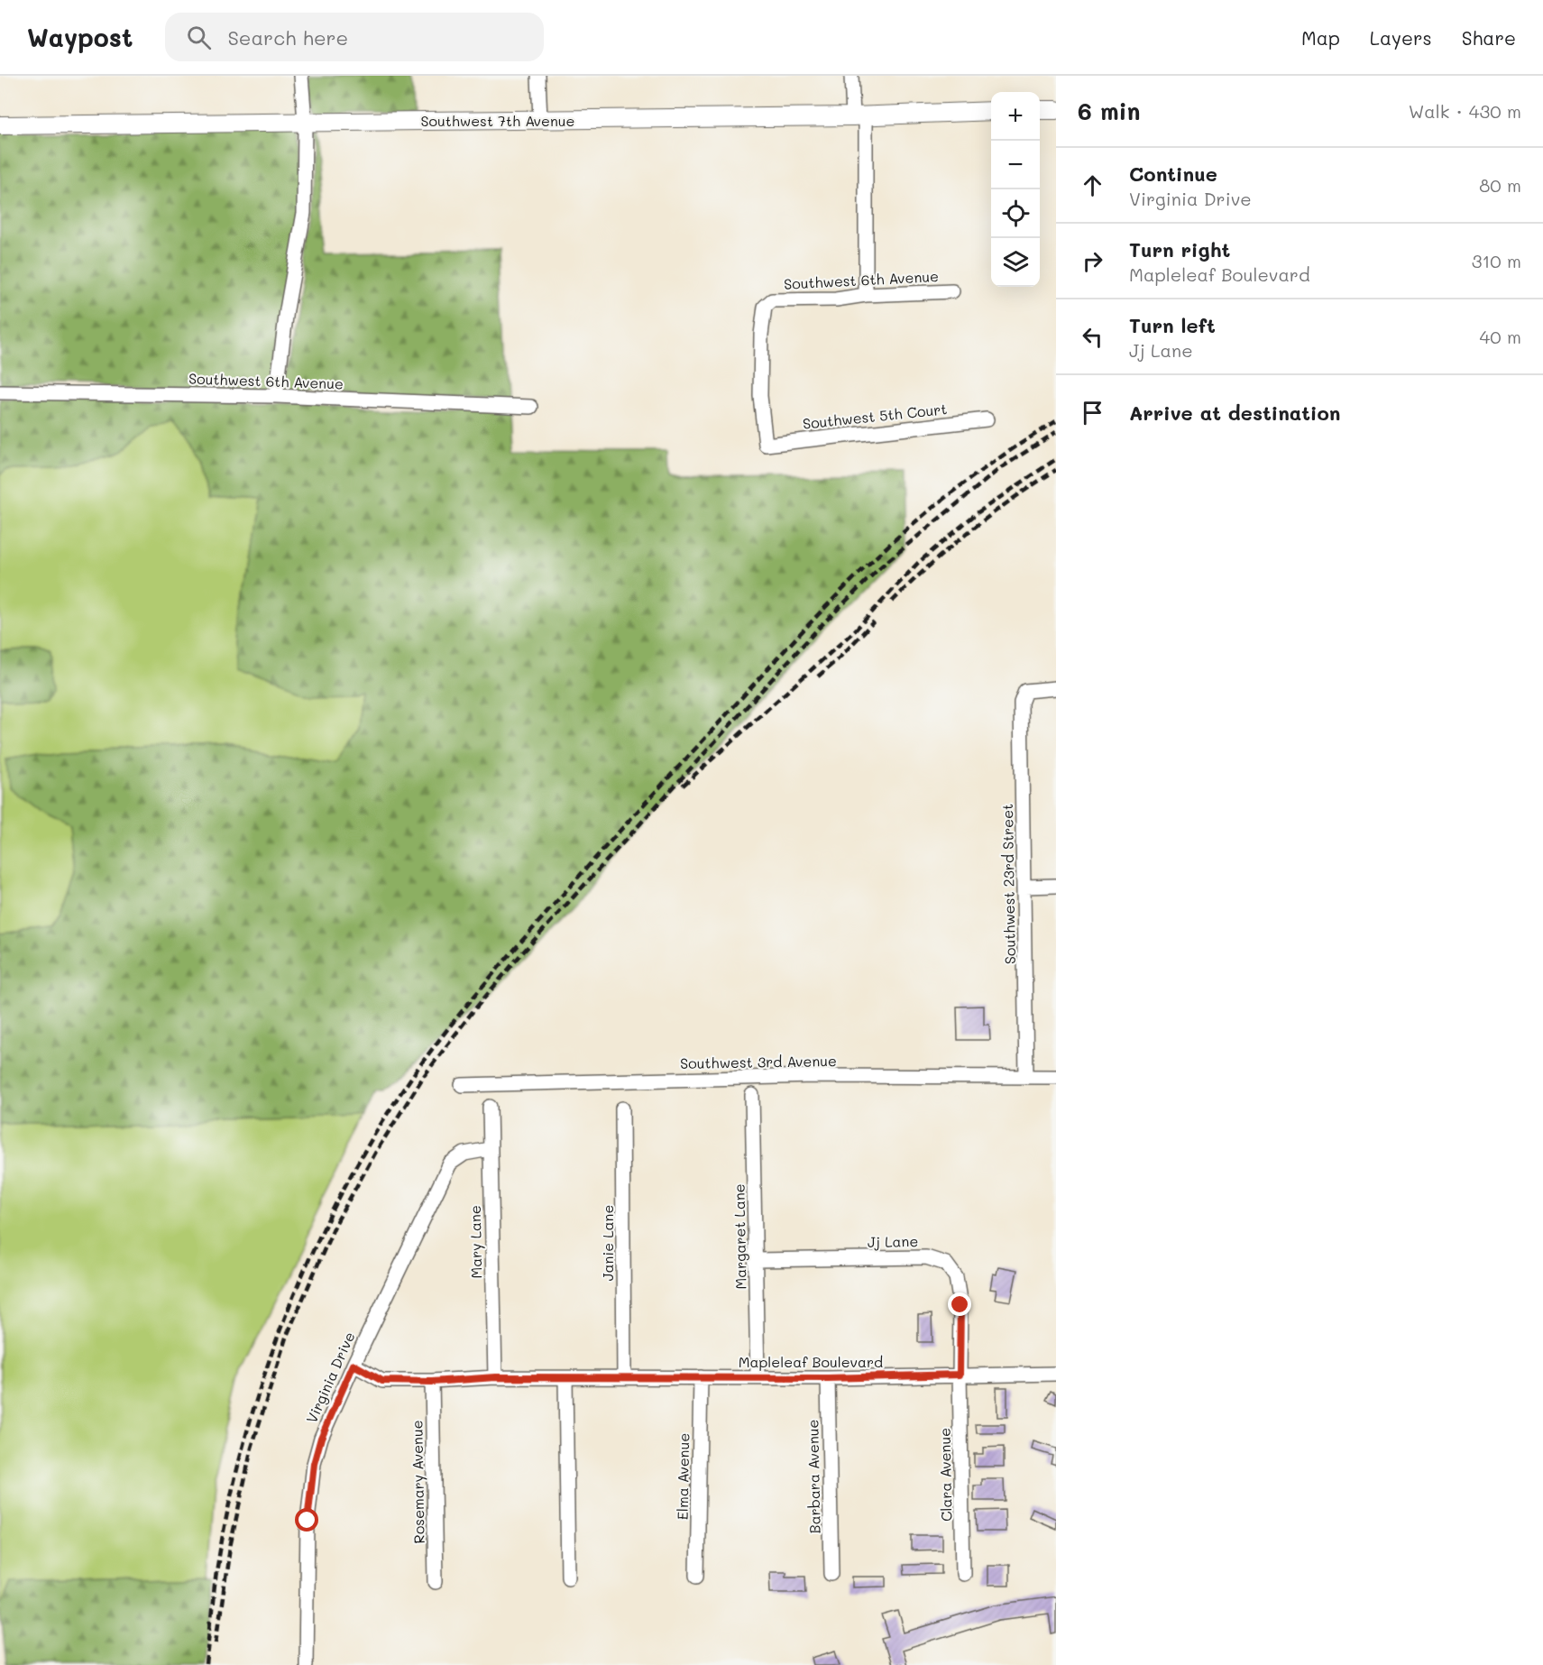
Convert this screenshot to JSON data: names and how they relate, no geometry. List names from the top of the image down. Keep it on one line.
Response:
{"streets":{"street":["Southwest 7th Avenue","Southwest 6th Avenue","Southwest 5th Court","Southwest 23rd Street","Southwest 3rd Avenue","Margaret Lane","Jj Lane","Mary Lane","Janie Lane","Mapleleaf Boulevard","Virginia Drive","Clara Avenue","Elma Avenue","Barbara Avenue","Rosemary Avenue"]},"crossings":[["Southwest 6th Avenue","Southwest 5th Court"],["Southwest 23rd Street","Southwest 3rd Avenue"],["Margaret Lane","Jj Lane"],["Margaret Lane","Mapleleaf Boulevard"],["Jj Lane","Mapleleaf Boulevard"],["Jj Lane","Clara Avenue"],["Mary Lane","Mapleleaf Boulevard"],["Mary Lane","Virginia Drive"],["Janie Lane","Mapleleaf Boulevard"],["Mapleleaf Boulevard","Virginia Drive"],["Mapleleaf Boulevard","Clara Avenue"],["Mapleleaf Boulevard","Elma Avenue"],["Mapleleaf Boulevard","Barbara Avenue"],["Mapleleaf Boulevard","Rosemary Avenue"]],"page":{"header":"Waypost","search":"Search here","nav":["Map","Layers","Share"],"heading":["6 min","Walk · 430 m"],"map_buttons":["+","−"],"list":[["Continue","Virginia Drive","80 m"],["Turn right","Mapleleaf Boulevard","310 m"],["Turn left","Jj Lane","40 m"],"Arrive at destination"]}}
